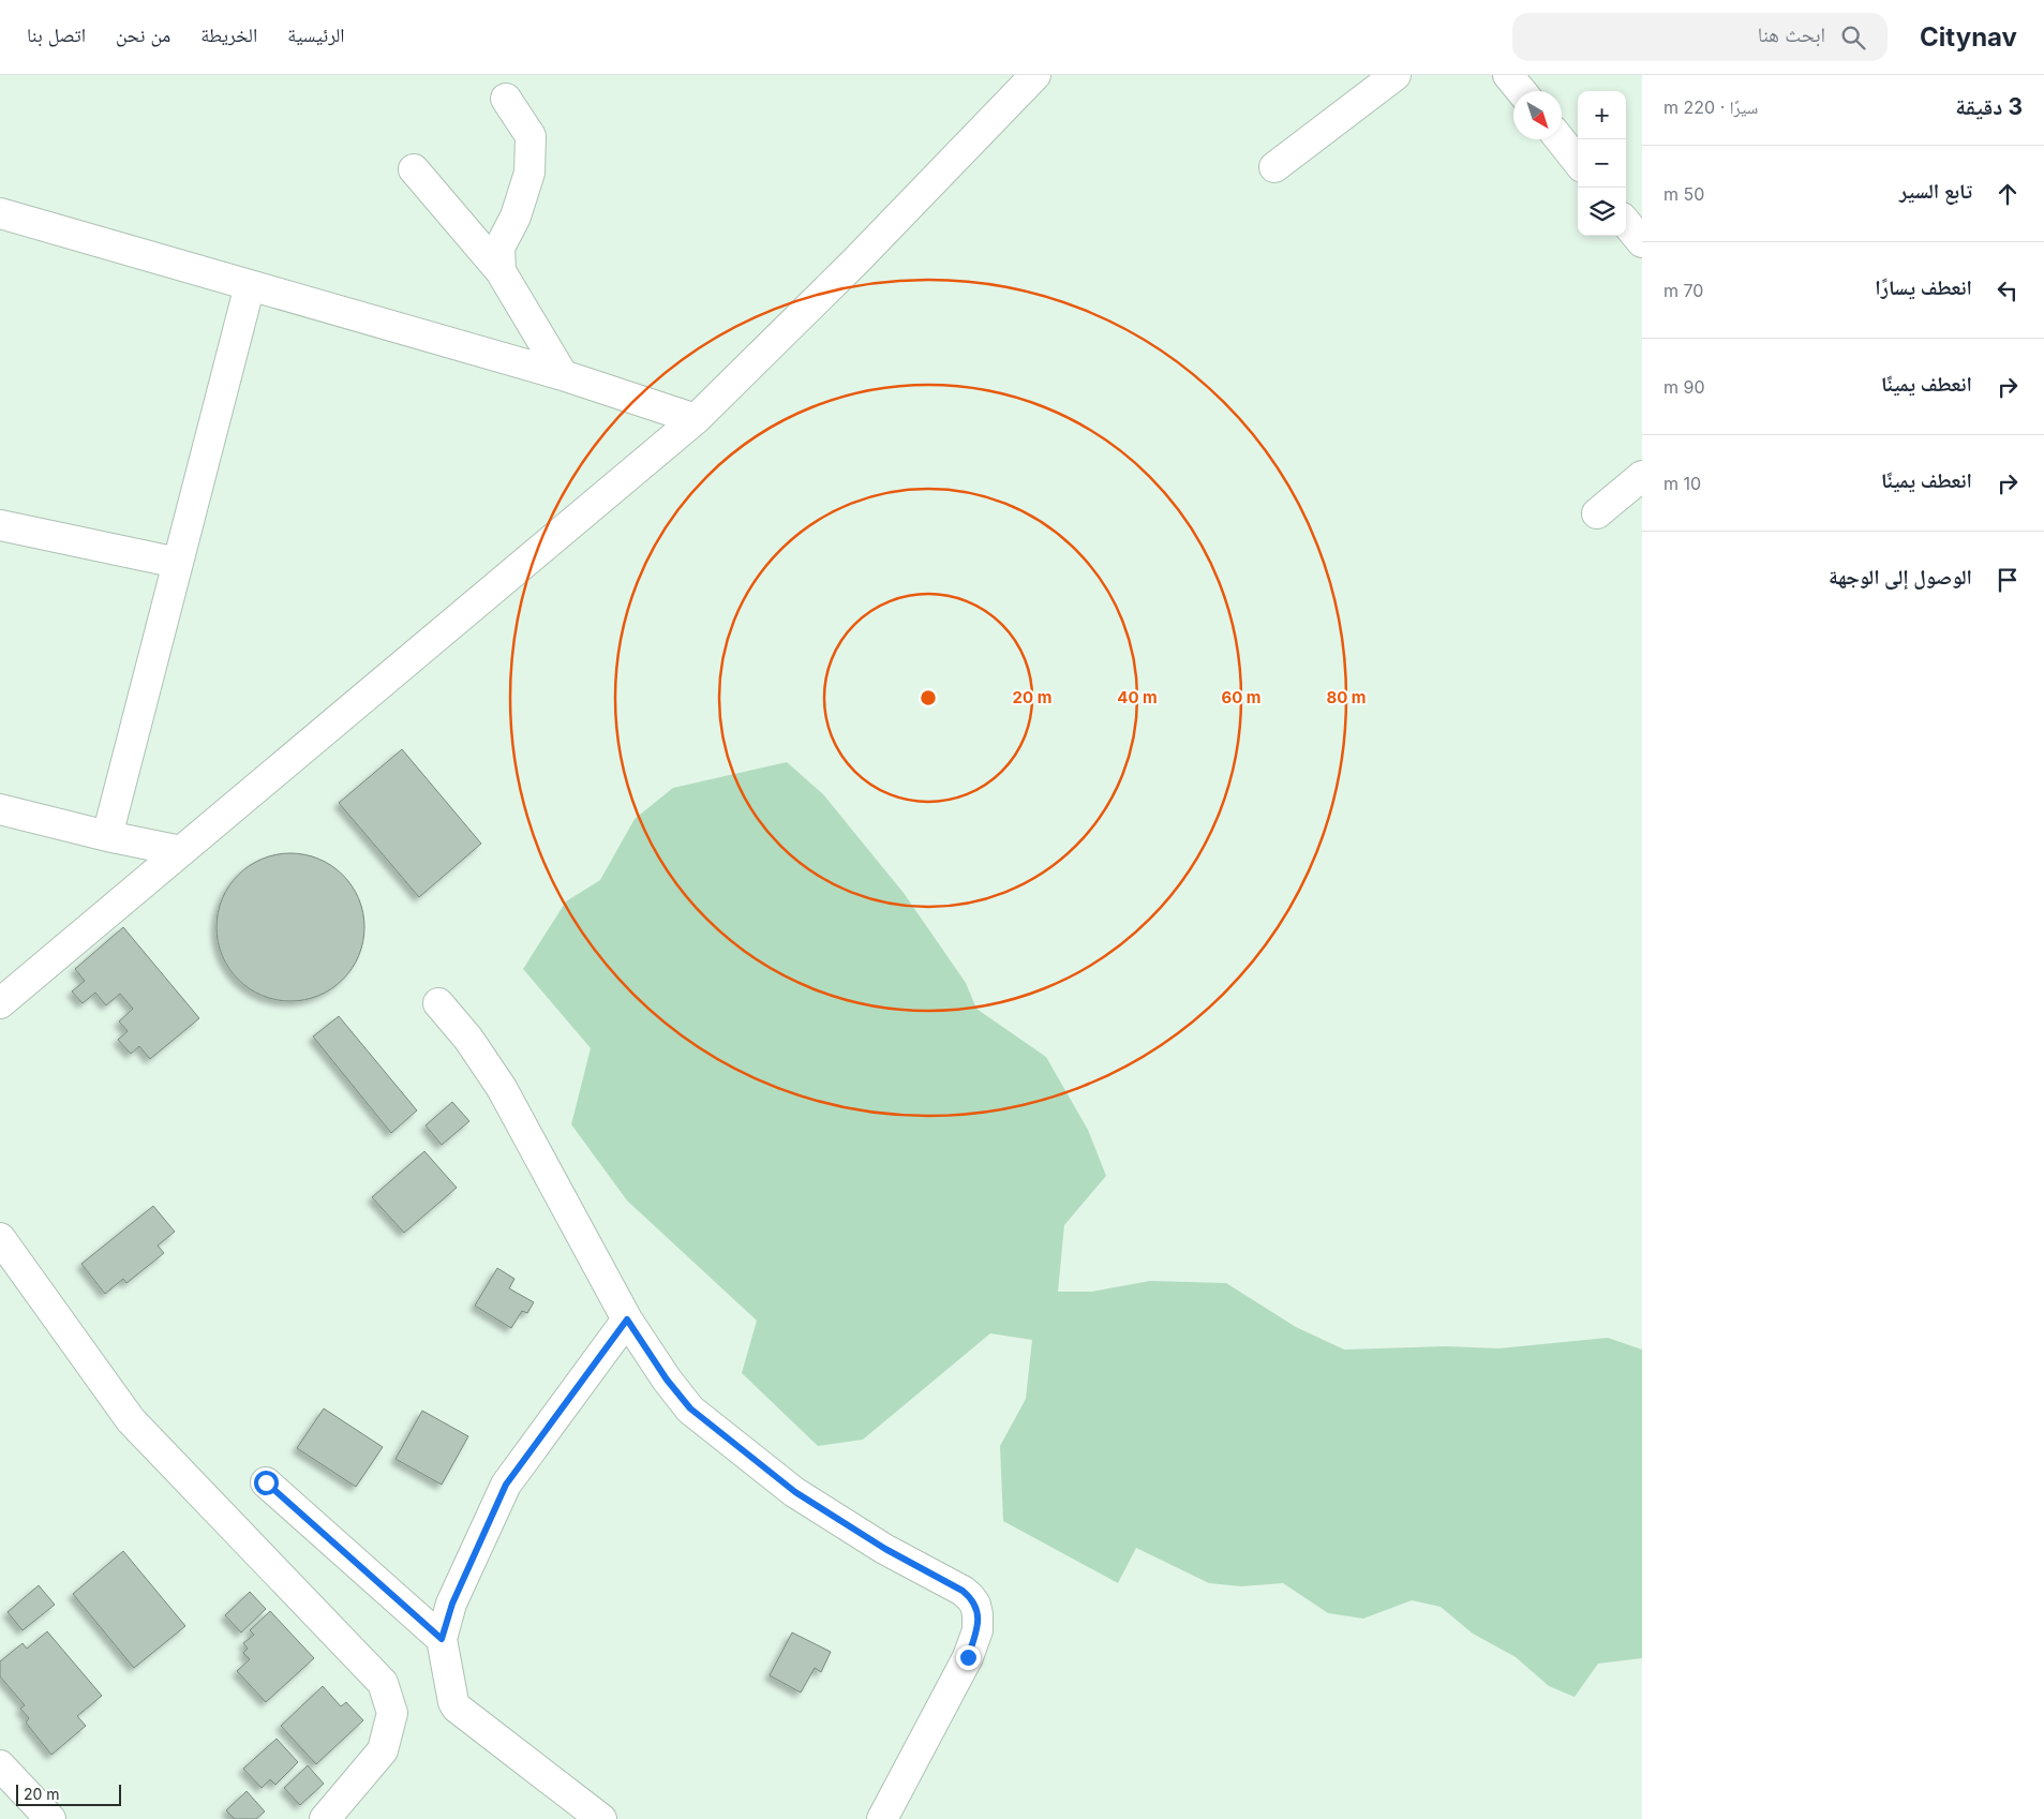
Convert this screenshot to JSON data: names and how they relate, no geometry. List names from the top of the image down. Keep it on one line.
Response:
{"scale_bar":"20 m","north":"bottom right","page":{"header":"Citynav","search":"ابحث هنا","nav":["الرئيسية","الخريطة","من نحن","اتصل بنا"],"heading":["3 دقيقة","سيرًا · 220 m"],"map_buttons":["+","−"],"list":[["تابع السير","50 m"],["انعطف يسارًا","70 m"],["انعطف يمينًا","90 m"],["انعطف يمينًا","10 m"],"الوصول إلى الوجهة"],"scale":"20 m"},"rings":["20 m","40 m","60 m","80 m"]}
